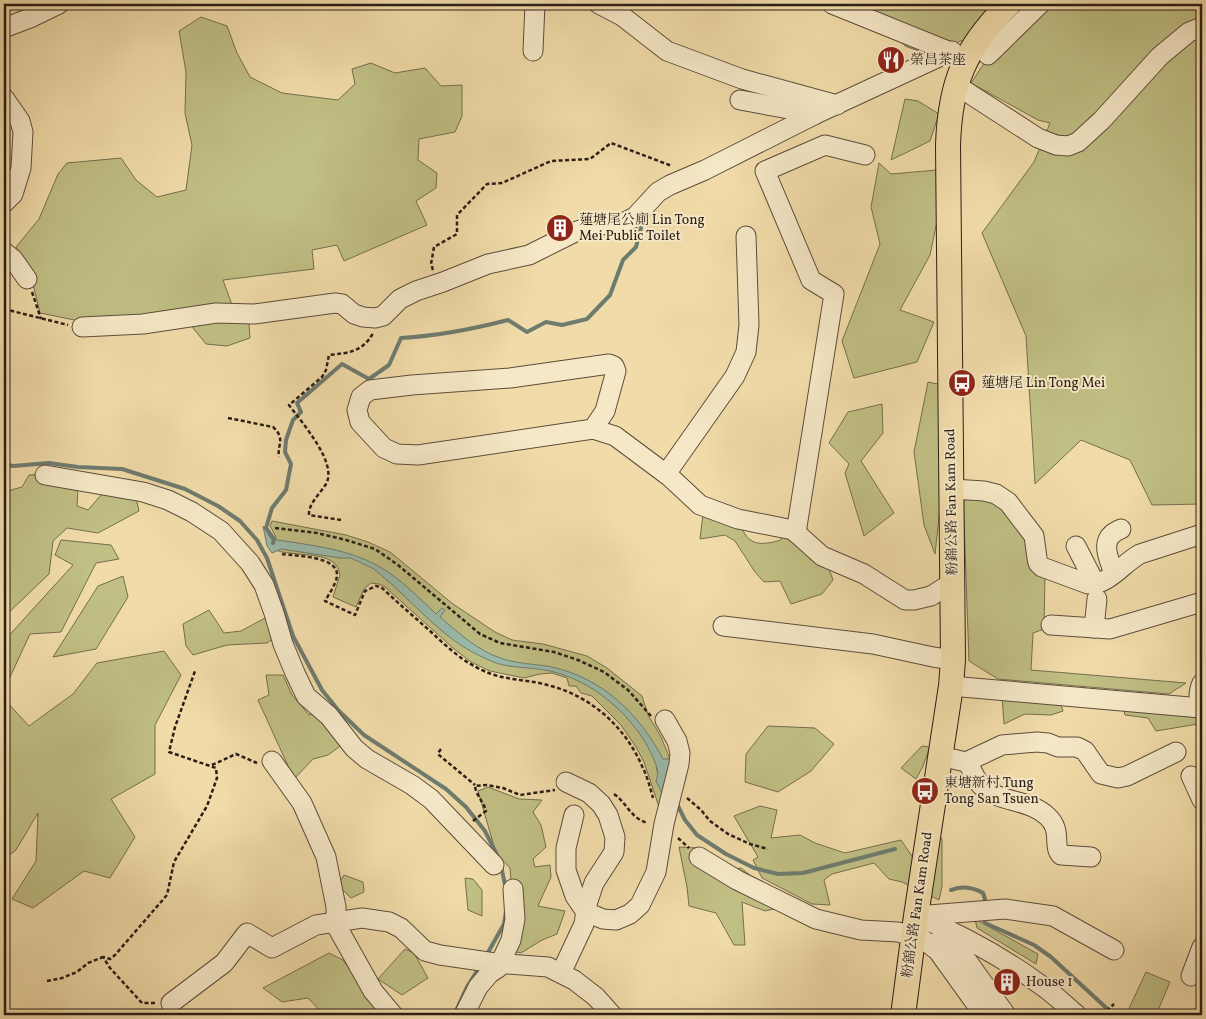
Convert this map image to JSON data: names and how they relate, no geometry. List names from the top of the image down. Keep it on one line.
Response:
{"streets":{"main road":["粉錦公路 Fan Kam Road"]},"places":{"restaurant":["榮昌茶座"],"building":["蓮塘尾公廁 Lin Tong Mei Public Toilet","House 1"],"bus stop":["蓮塘尾 Lin Tong Mei","東塘新村 Tung Tong San Tsuen"]}}
